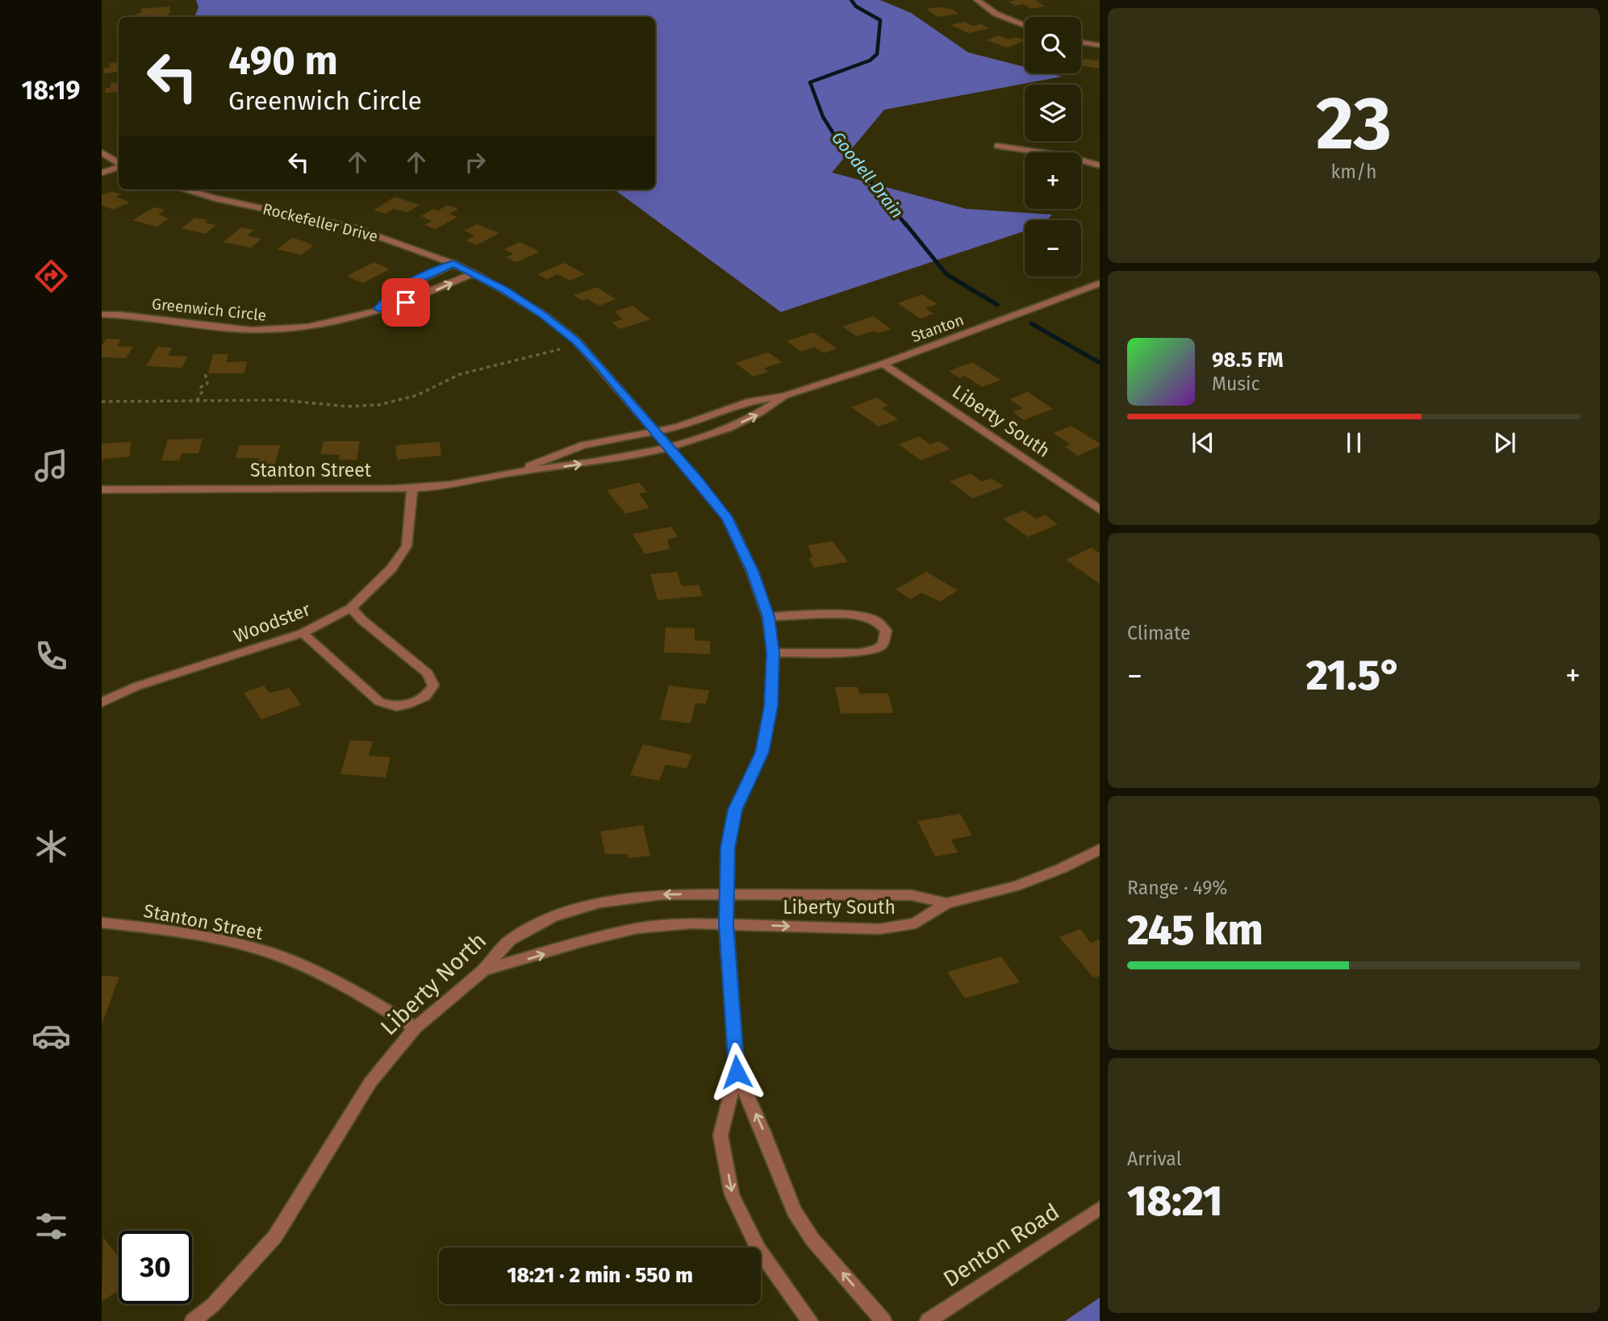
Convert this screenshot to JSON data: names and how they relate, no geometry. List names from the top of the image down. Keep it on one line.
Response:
{"streets":{"street":["Rockefeller Drive","Greenwich Circle","Stanton","Liberty South","Stanton Street","Woodster","Liberty North","Denton Road"]},"crossings":[["Rockefeller Drive","Greenwich Circle"],["Rockefeller Drive","Liberty South"],["Rockefeller Drive","Stanton Street"],["Rockefeller Drive","Liberty North"],["Stanton","Liberty South"],["Stanton","Stanton Street"],["Liberty South","Liberty North"],["Stanton Street","Woodster"],["Stanton Street","Liberty North"]],"one_way":["Liberty North"],"water":["Goodell Drain"],"page":{"tabs":"18:19","tile":[["23","km/h"],"Climate",["Range · 49%","245 km"],["Arrival","18:21"]],"map_buttons":["+","−"],"turn":["490 m","Greenwich Circle"],"song":["98.5 FM","Music"],"heat":["−","21.5°","+"],"limit":"30","trip":"18:21 · 2 min · 550 m"}}
